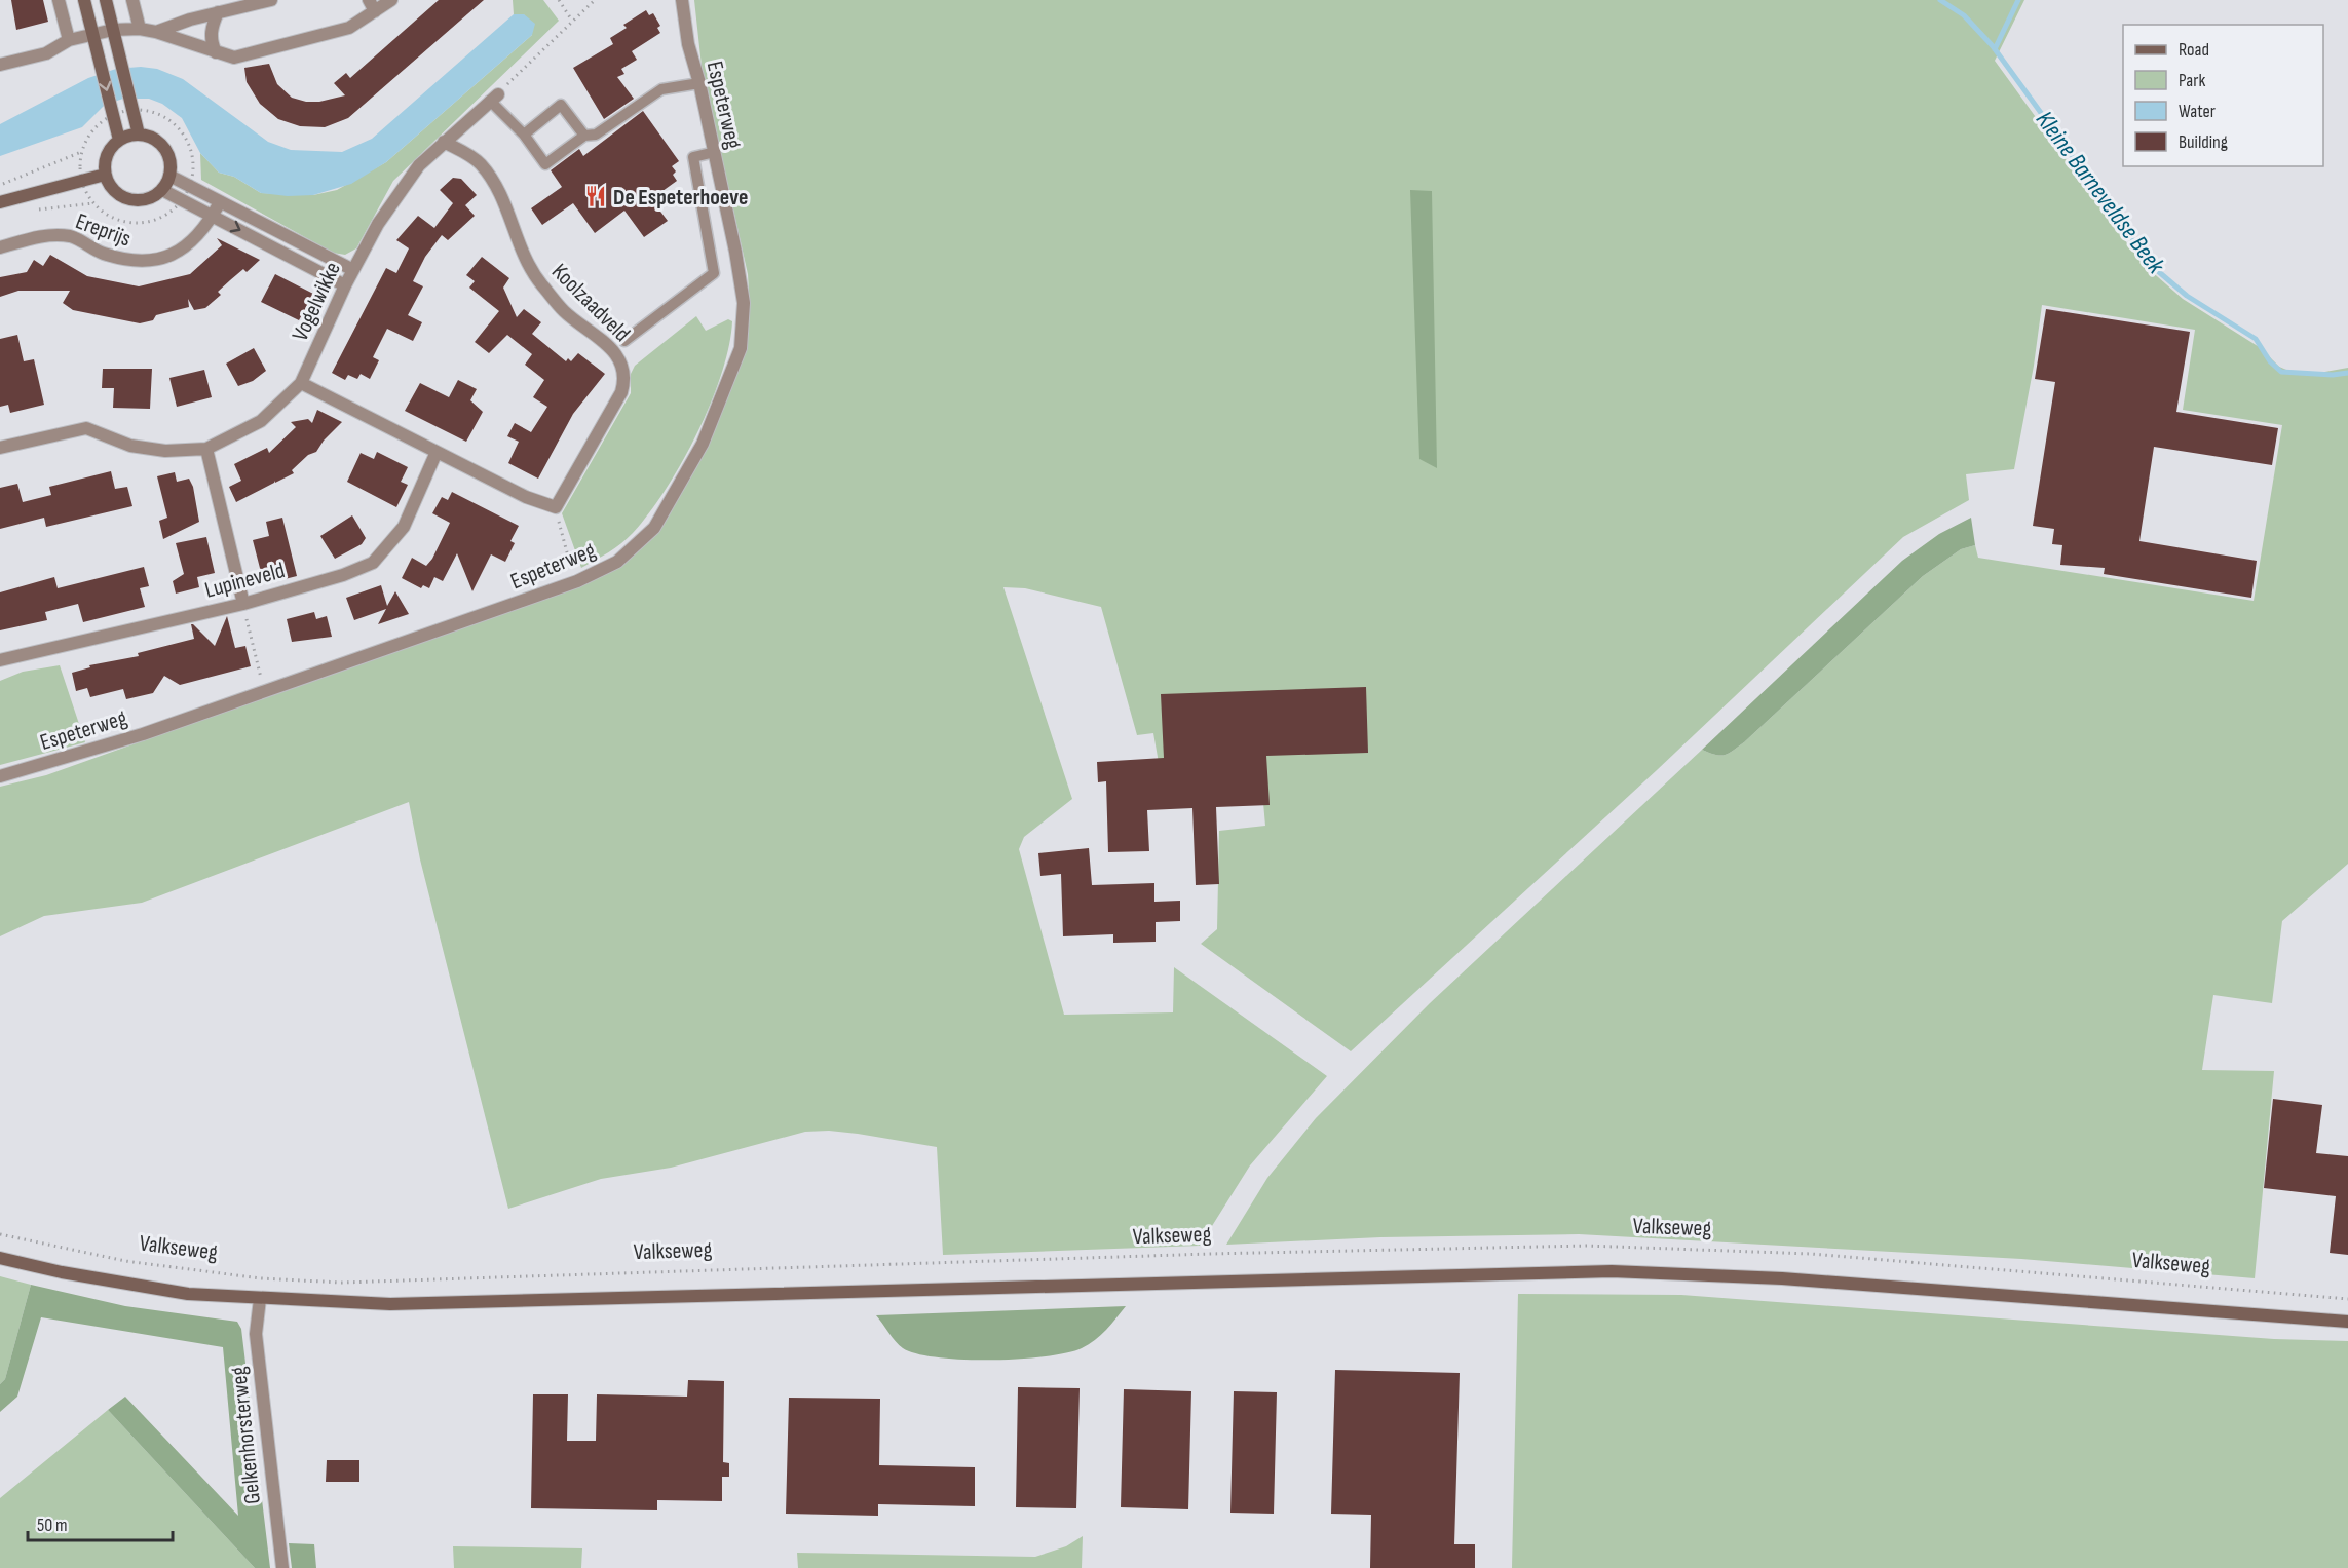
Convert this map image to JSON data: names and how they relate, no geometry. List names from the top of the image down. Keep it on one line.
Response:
{"streets":{"main road":["Valkseweg"],"street":["Espeterweg","Ereprijs","Vogelwikke","Koolzaadveld","Lupineveld","Gelkenhorsterweg"]},"crossings":[["Vogelwikke","Koolzaadveld"],["Valkseweg","Gelkenhorsterweg"]],"water":["Kleine Barneveldse Beek"],"places":{"restaurant":["De Espeterhoeve"]},"legend":["Road","Park","Water","Building"],"scale_bar":"50 m"}
